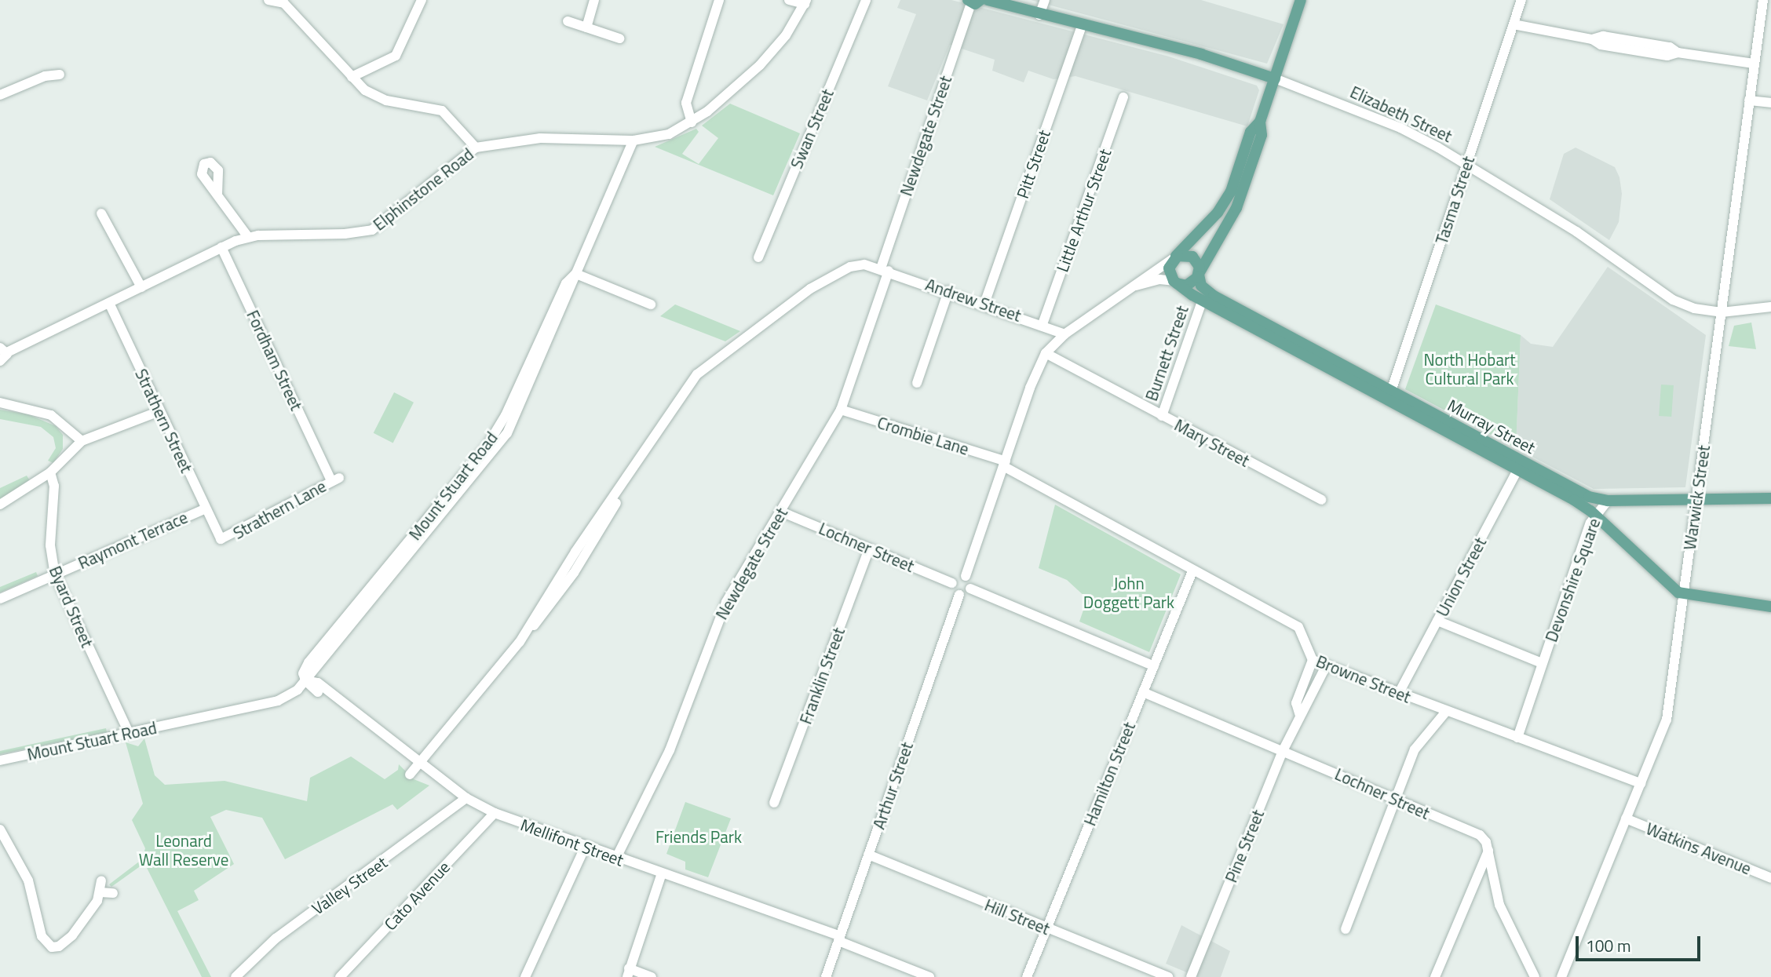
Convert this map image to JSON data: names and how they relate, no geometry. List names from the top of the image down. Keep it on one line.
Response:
{"streets":{"main road":["Elizabeth Street","Murray Street"],"street":["Swan Street","Newdegate Street","Pitt Street","Elphinstone Road","Tasma Street","Little Arthur Street","Andrew Street","Burnett Street","Fordham Street","Strathern Street","Crombie Lane","Mary Street","Mount Stuart Road","Warwick Street","Strathern Lane","Raymont Terrace","Lochner Street","Union Street","Devonshire Square","Byard Street","Franklin Street","Browne Street","Hamilton Street","Arthur Street","Mellifont Street","Pine Street","Watkins Avenue","Valley Street","Cato Avenue","Hill Street"]},"crossings":[["Elizabeth Street","Pitt Street"],["Elizabeth Street","Tasma Street"],["Elizabeth Street","Warwick Street"],["Newdegate Street","Andrew Street"],["Newdegate Street","Crombie Lane"],["Newdegate Street","Lochner Street"],["Newdegate Street","Mellifont Street"],["Pitt Street","Andrew Street"],["Elphinstone Road","Fordham Street"],["Elphinstone Road","Strathern Street"],["Elphinstone Road","Mount Stuart Road"],["Tasma Street","Murray Street"],["Little Arthur Street","Andrew Street"],["Andrew Street","Mellifont Street"],["Burnett Street","Murray Street"],["Burnett Street","Mary Street"],["Fordham Street","Strathern Lane"],["Strathern Street","Strathern Lane"],["Strathern Street","Raymont Terrace"],["Murray Street","Warwick Street"],["Murray Street","Union Street"],["Murray Street","Devonshire Square"],["Crombie Lane","Browne Street"],["Mount Stuart Road","Byard Street"],["Mount Stuart Road","Mellifont Street"],["Warwick Street","Browne Street"],["Warwick Street","Watkins Avenue"],["Raymont Terrace","Byard Street"],["Lochner Street","Franklin Street"],["Lochner Street","Hamilton Street"],["Lochner Street","Pine Street"],["Union Street","Devonshire Square"],["Union Street","Browne Street"],["Devonshire Square","Browne Street"],["Browne Street","Hamilton Street"],["Browne Street","Pine Street"],["Hamilton Street","Hill Street"],["Arthur Street","Mellifont Street"],["Arthur Street","Hill Street"],["Mellifont Street","Valley Street"],["Mellifont Street","Cato Avenue"]],"parks":["North Hobart Cultural Park","John Doggett Park","Friends Park","Leonard Wall Reserve"],"scale_bar":"100 m"}
